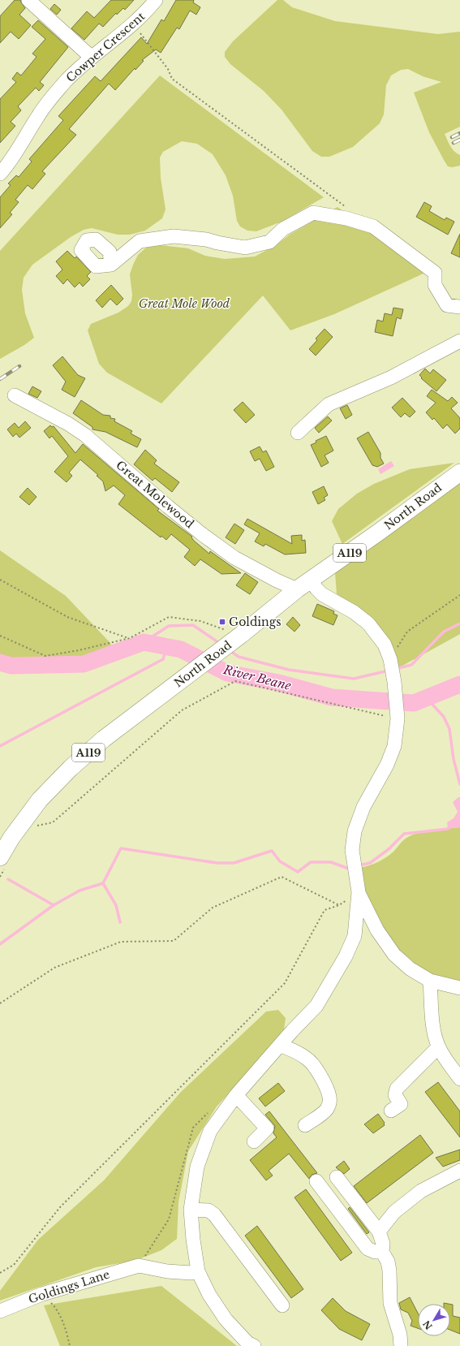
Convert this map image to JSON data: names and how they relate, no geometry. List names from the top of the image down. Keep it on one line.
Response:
{"streets":{"main road":["North Road","A119"],"street":["Cowper Crescent","Great Molewood","Goldings Lane"]},"crossings":[["Great Molewood","North Road"]],"water":["River Beane"],"parks":["Great Mole Wood"],"places":{"transit":["Goldings"]},"north":"bottom left"}
